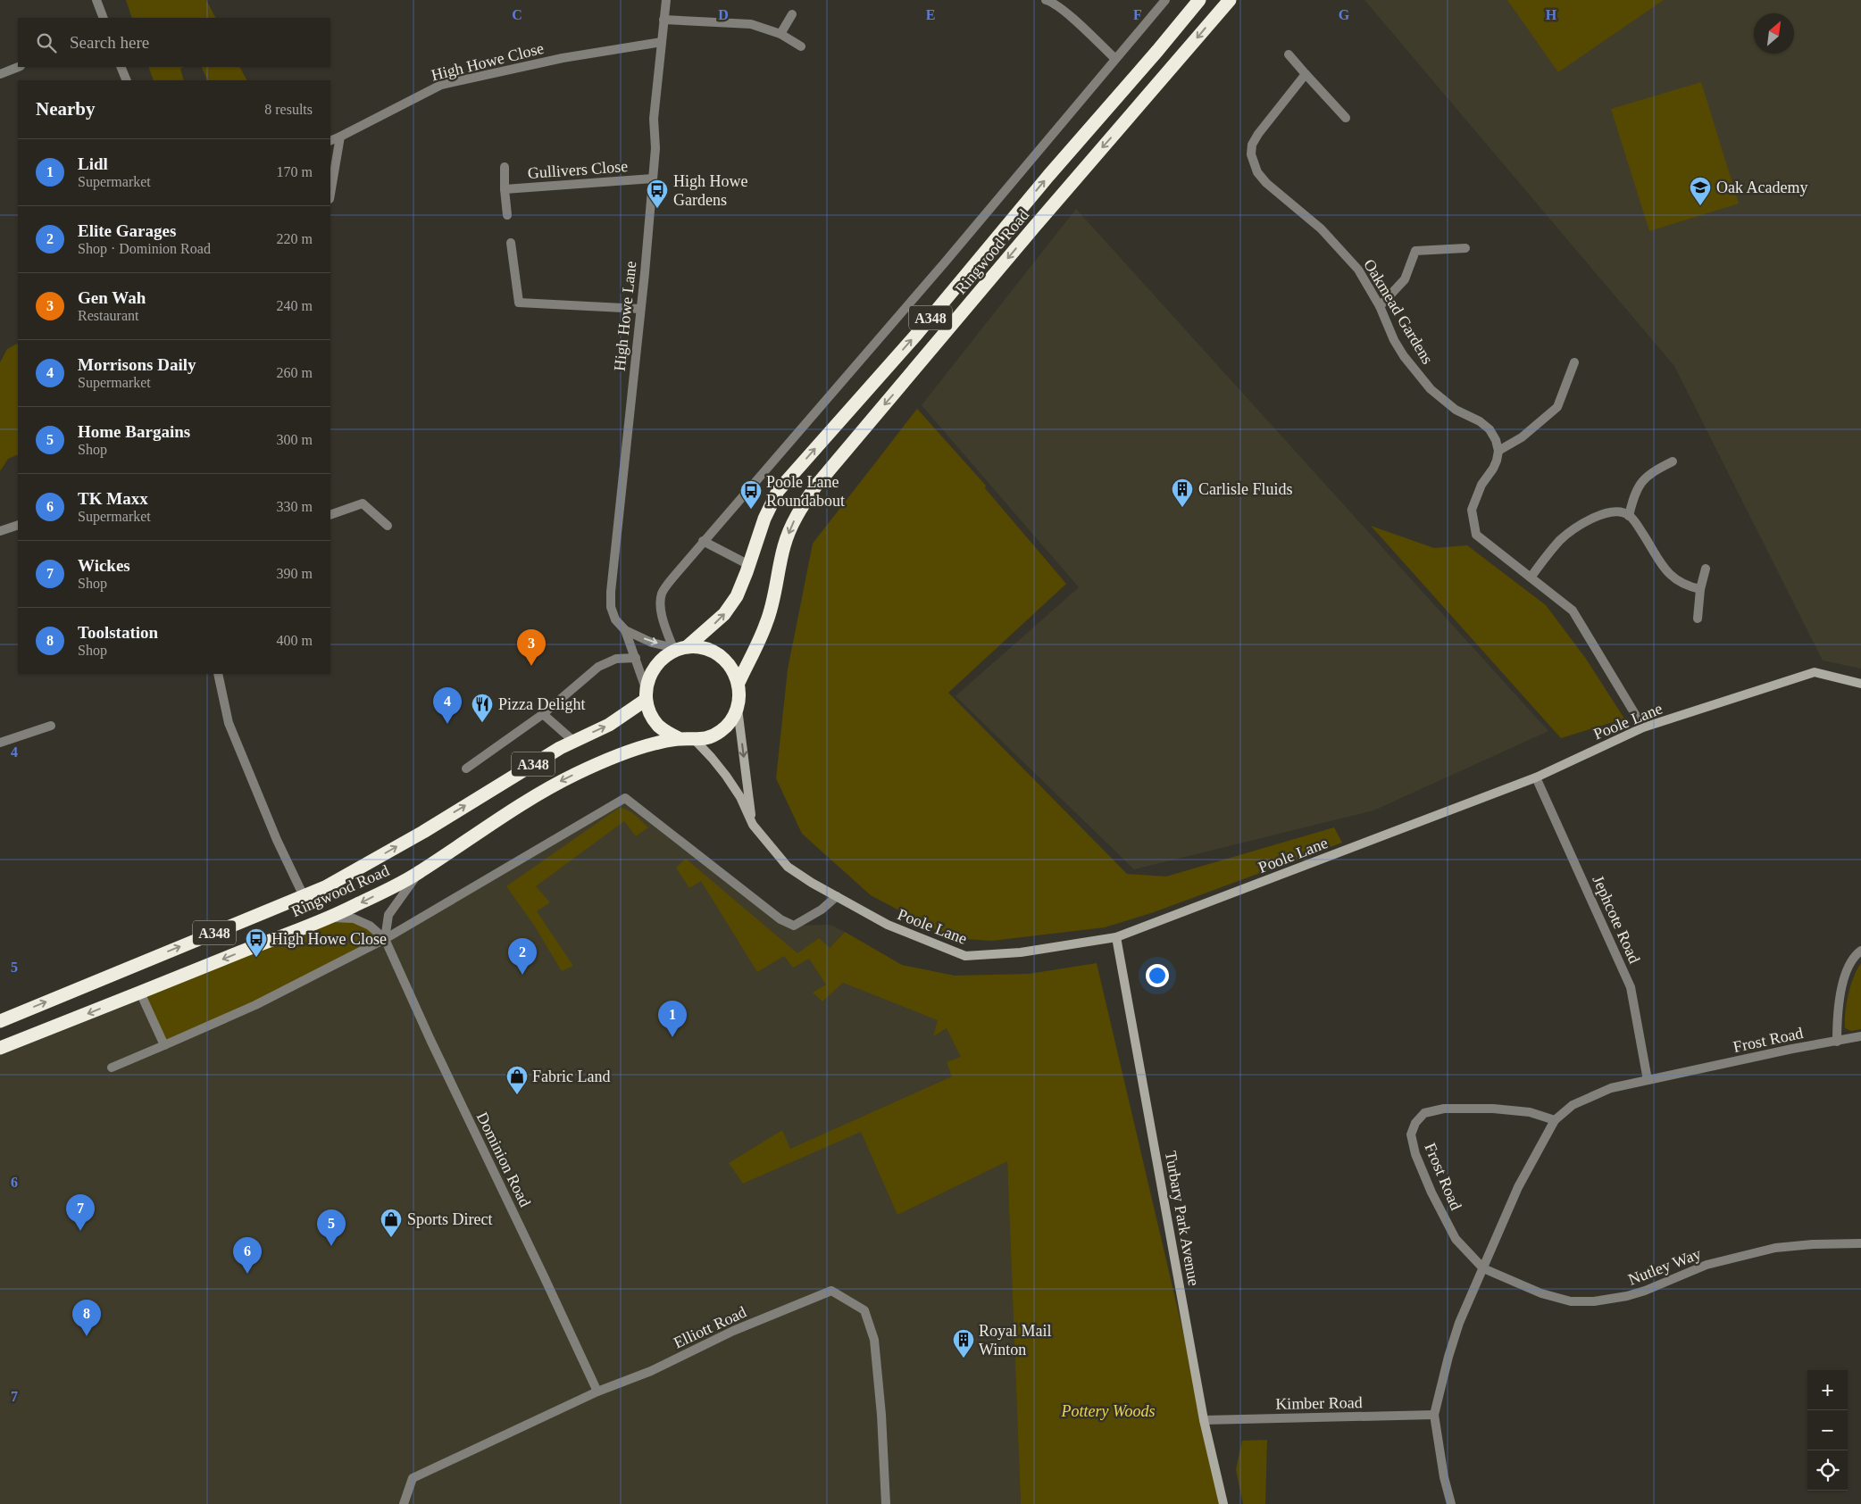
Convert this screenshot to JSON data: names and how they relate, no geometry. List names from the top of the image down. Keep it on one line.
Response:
{"streets":{"highway":["Ringwood Road","A348"],"street":["High Howe Close","Gullivers Close","Oakmead Gardens","High Howe Lane","Poole Lane","Jephcote Road","Frost Road","Dominion Road","Turbary Park Avenue","Nutley Way","Elliott Road","Kimber Road"]},"crossings":[["High Howe Close","High Howe Lane"],["Gullivers Close","High Howe Lane"],["Ringwood Road","High Howe Lane"],["Ringwood Road","Poole Lane"],["High Howe Lane","Poole Lane"],["Poole Lane","Jephcote Road"],["Poole Lane","Turbary Park Avenue"],["Jephcote Road","Frost Road"],["Frost Road","Nutley Way"],["Frost Road","Kimber Road"],["Dominion Road","Elliott Road"],["Turbary Park Avenue","Kimber Road"]],"parks":["Pottery Woods"],"places":{"school or university":["Oak Academy"],"bus stop":["High Howe Gardens","Poole Lane Roundabout","High Howe Close"],"building":["Carlisle Fluids","Royal Mail Winton"],"restaurant":["Pizza Delight"],"shop":["Fabric Land","Sports Direct"]},"north":"top right","page":{"search":"Search here","heading":["Nearby","8 results"],"list":[{"mark":"1","name":"Lidl","note":"Supermarket","value":"170 m"},{"mark":"2","name":"Elite Garages","note":"Shop · Dominion Road","value":"220 m"},{"mark":"3","name":"Gen Wah","note":"Restaurant","value":"240 m"},{"mark":"4","name":"Morrisons Daily","note":"Supermarket","value":"260 m"},{"mark":"5","name":"Home Bargains","note":"Shop","value":"300 m"},{"mark":"6","name":"TK Maxx","note":"Supermarket","value":"330 m"},{"mark":"7","name":"Wickes","note":"Shop","value":"390 m"},{"mark":"8","name":"Toolstation","note":"Shop","value":"400 m"}],"pins":["3","4","2","1","7","5","6","8"],"map_buttons":["+","−"]},"grid":{"columns":["C","D","E","F","G","H"],"rows":["4","5","6","7"]}}
